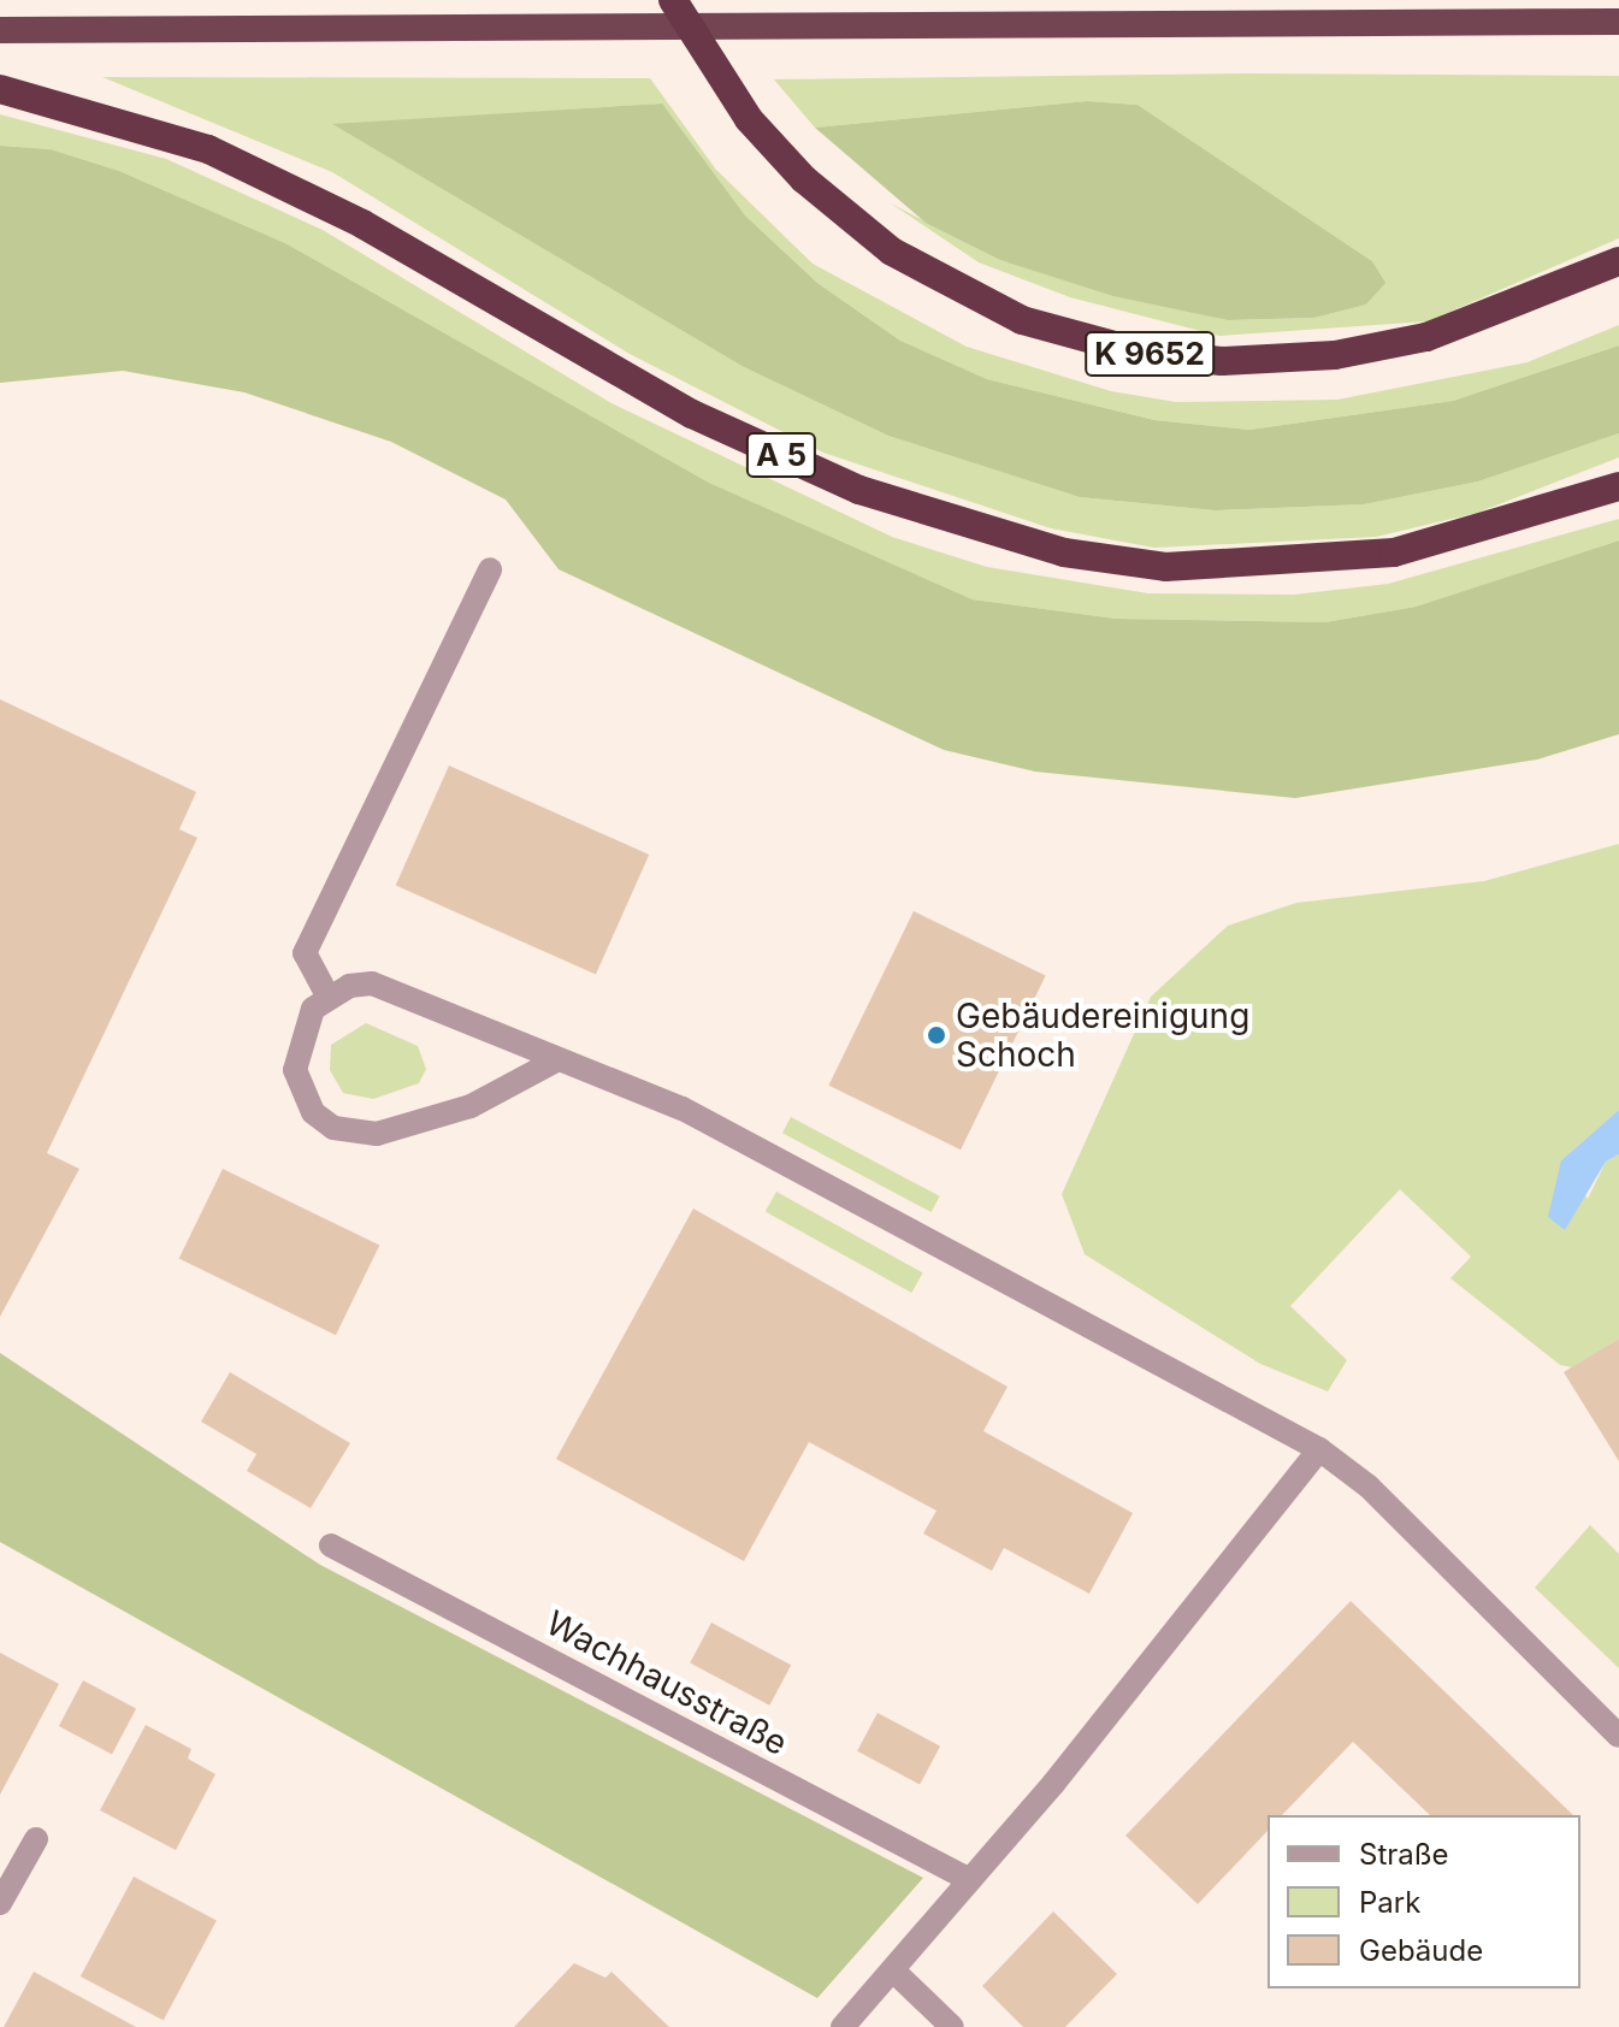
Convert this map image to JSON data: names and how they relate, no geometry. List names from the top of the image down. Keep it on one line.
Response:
{"streets":{"highway":["K 9652","A 5"],"street":["Wachhausstraße"]},"places":["Gebäudereinigung Schoch"],"legend":["Straße","Park","Gebäude"]}
